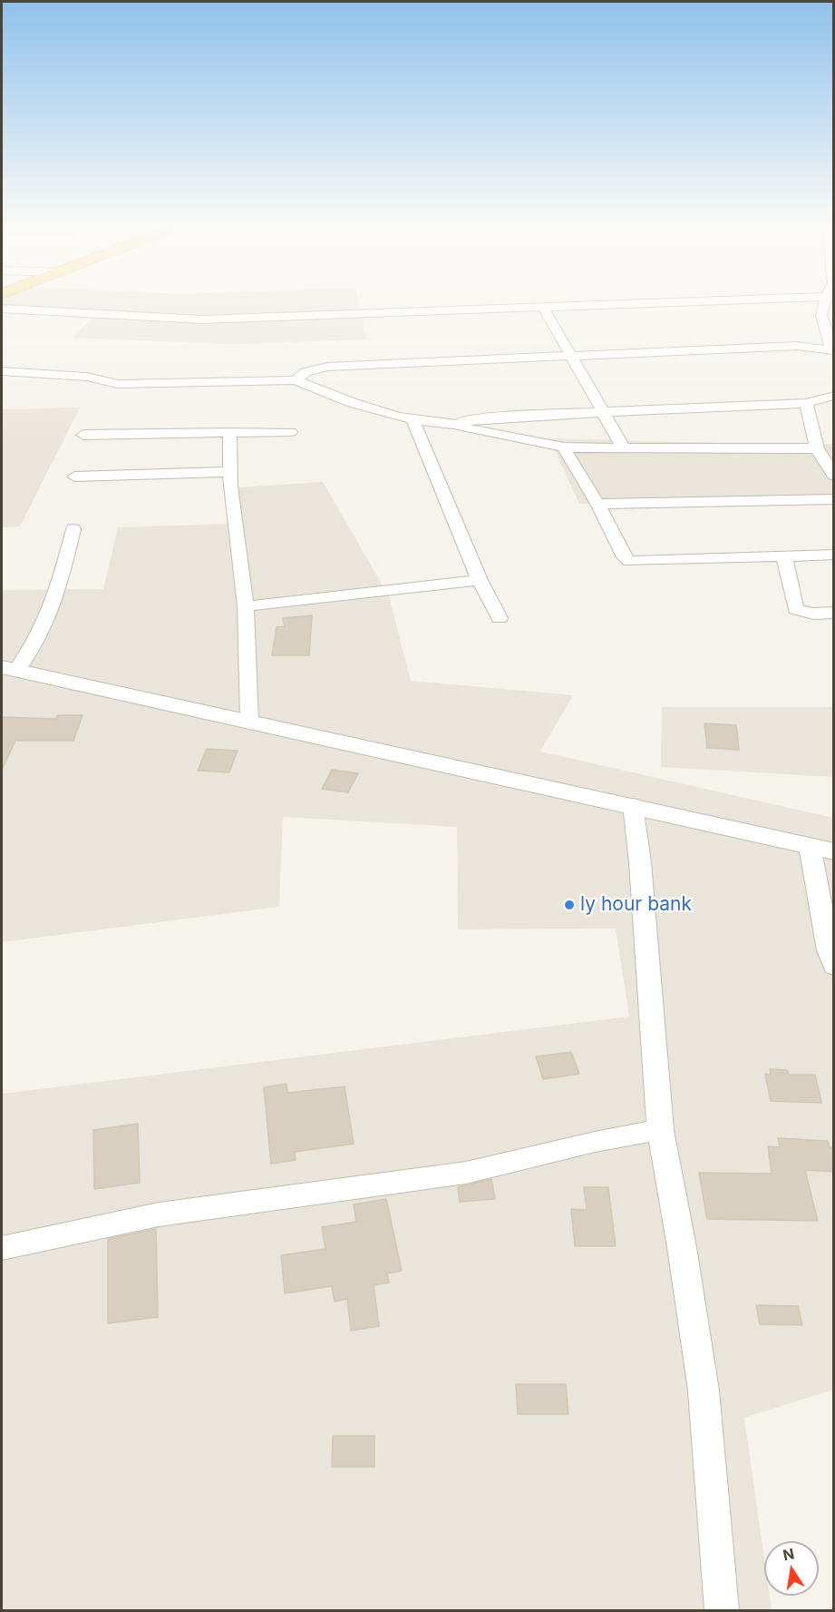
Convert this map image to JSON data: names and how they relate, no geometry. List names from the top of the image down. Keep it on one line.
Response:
{"places":["ly hour bank"],"north":"top"}
